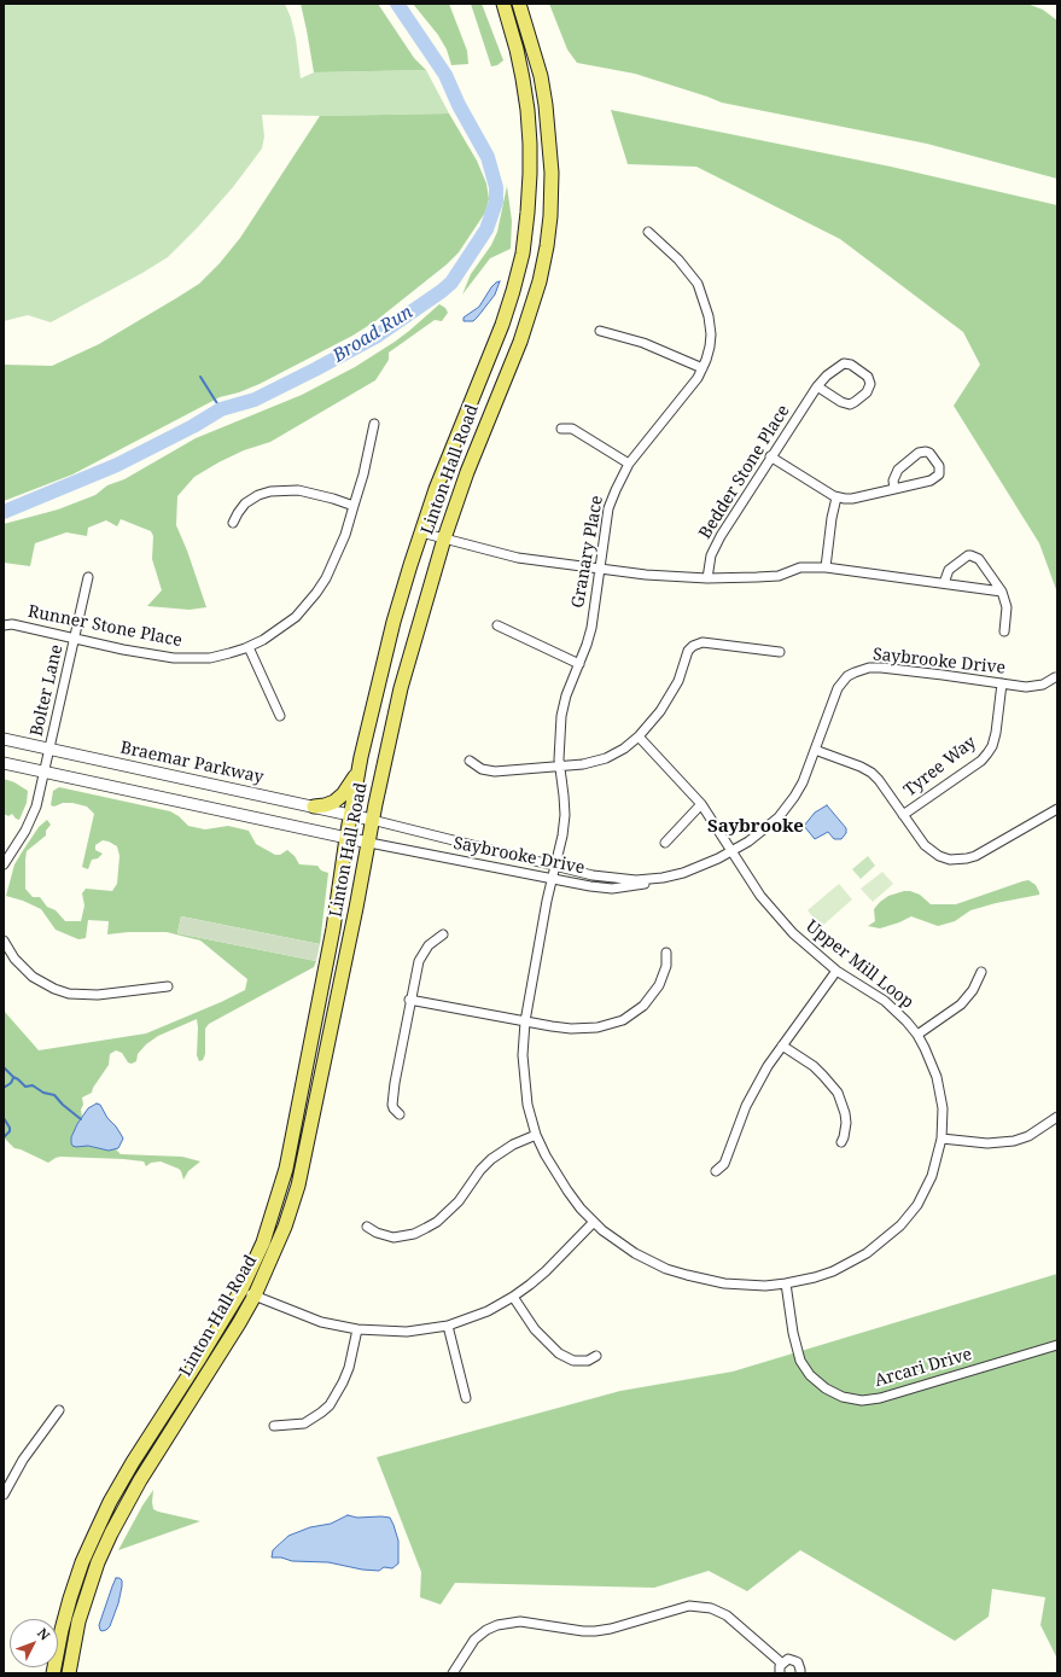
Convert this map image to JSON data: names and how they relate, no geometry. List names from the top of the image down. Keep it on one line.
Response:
{"streets":{"main road":["Linton Hall Road"],"street":["Bedder Stone Place","Granary Place","Runner Stone Place","Saybrooke Drive","Bolter Lane","Braemar Parkway","Tyree Way","Upper Mill Loop","Arcari Drive"]},"crossings":[["Linton Hall Road","Saybrooke Drive"],["Linton Hall Road","Braemar Parkway"],["Granary Place","Saybrooke Drive"],["Granary Place","Upper Mill Loop"],["Runner Stone Place","Bolter Lane"],["Saybrooke Drive","Braemar Parkway"],["Saybrooke Drive","Tyree Way"],["Saybrooke Drive","Upper Mill Loop"],["Bolter Lane","Braemar Parkway"],["Upper Mill Loop","Arcari Drive"]],"districts":["Saybrooke"],"water":["Broad Run"],"north":"top right"}
